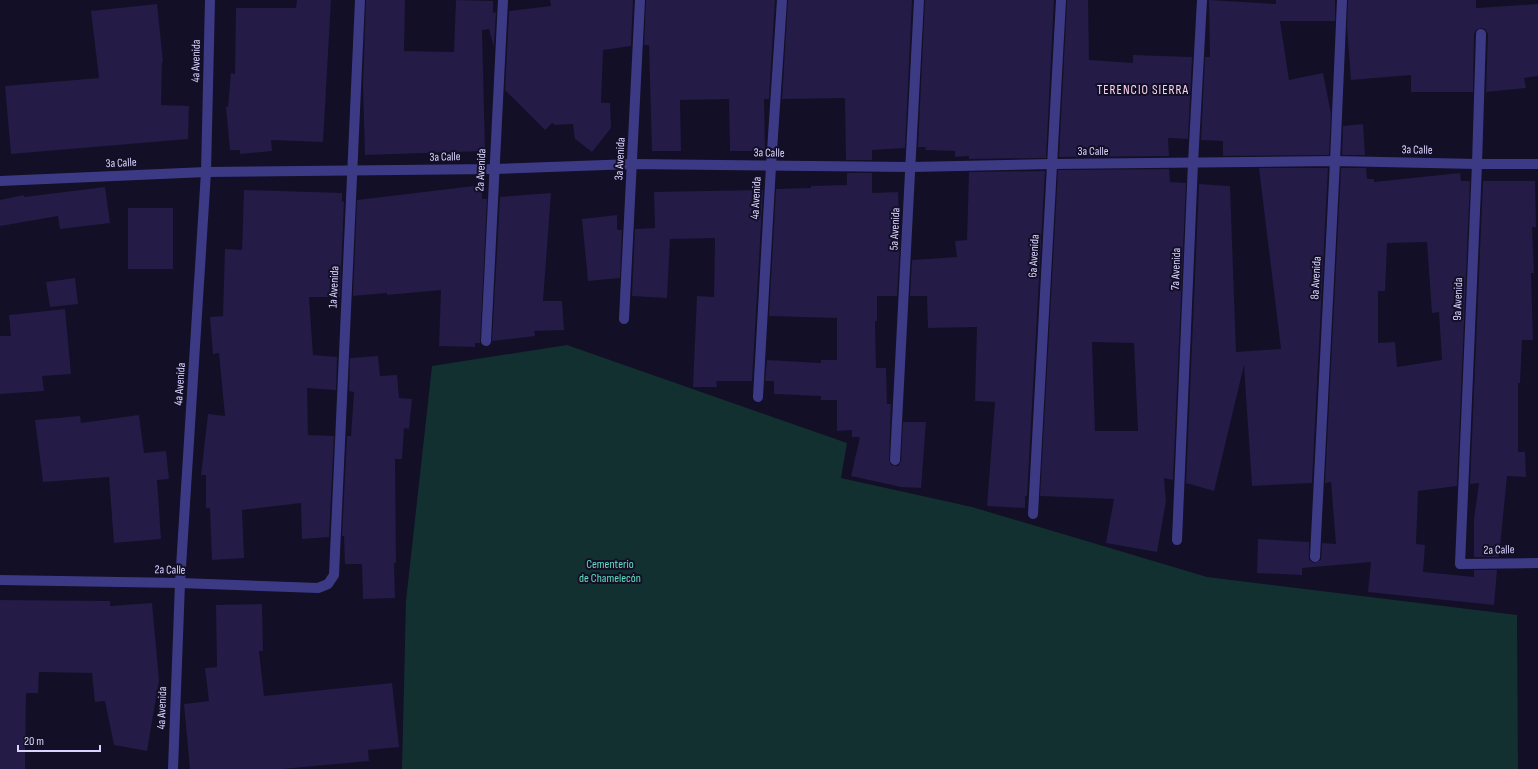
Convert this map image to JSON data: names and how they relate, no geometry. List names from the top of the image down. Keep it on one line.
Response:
{"streets":{"street":["4a Avenida","3a Calle","3a Avenida","2a Avenida","5a Avenida","6a Avenida","7a Avenida","8a Avenida","1a Avenida","9a Avenida","2a Calle"]},"crossings":[["4a Avenida","3a Calle"],["4a Avenida","2a Calle"],["3a Calle","3a Avenida"],["3a Calle","2a Avenida"],["3a Calle","5a Avenida"],["3a Calle","6a Avenida"],["3a Calle","7a Avenida"],["3a Calle","8a Avenida"],["3a Calle","1a Avenida"],["3a Calle","9a Avenida"],["1a Avenida","2a Calle"],["9a Avenida","2a Calle"]],"districts":["TERENCIO SIERRA"],"parks":["Cementerio de Chamelecón"],"scale_bar":"20 m"}
